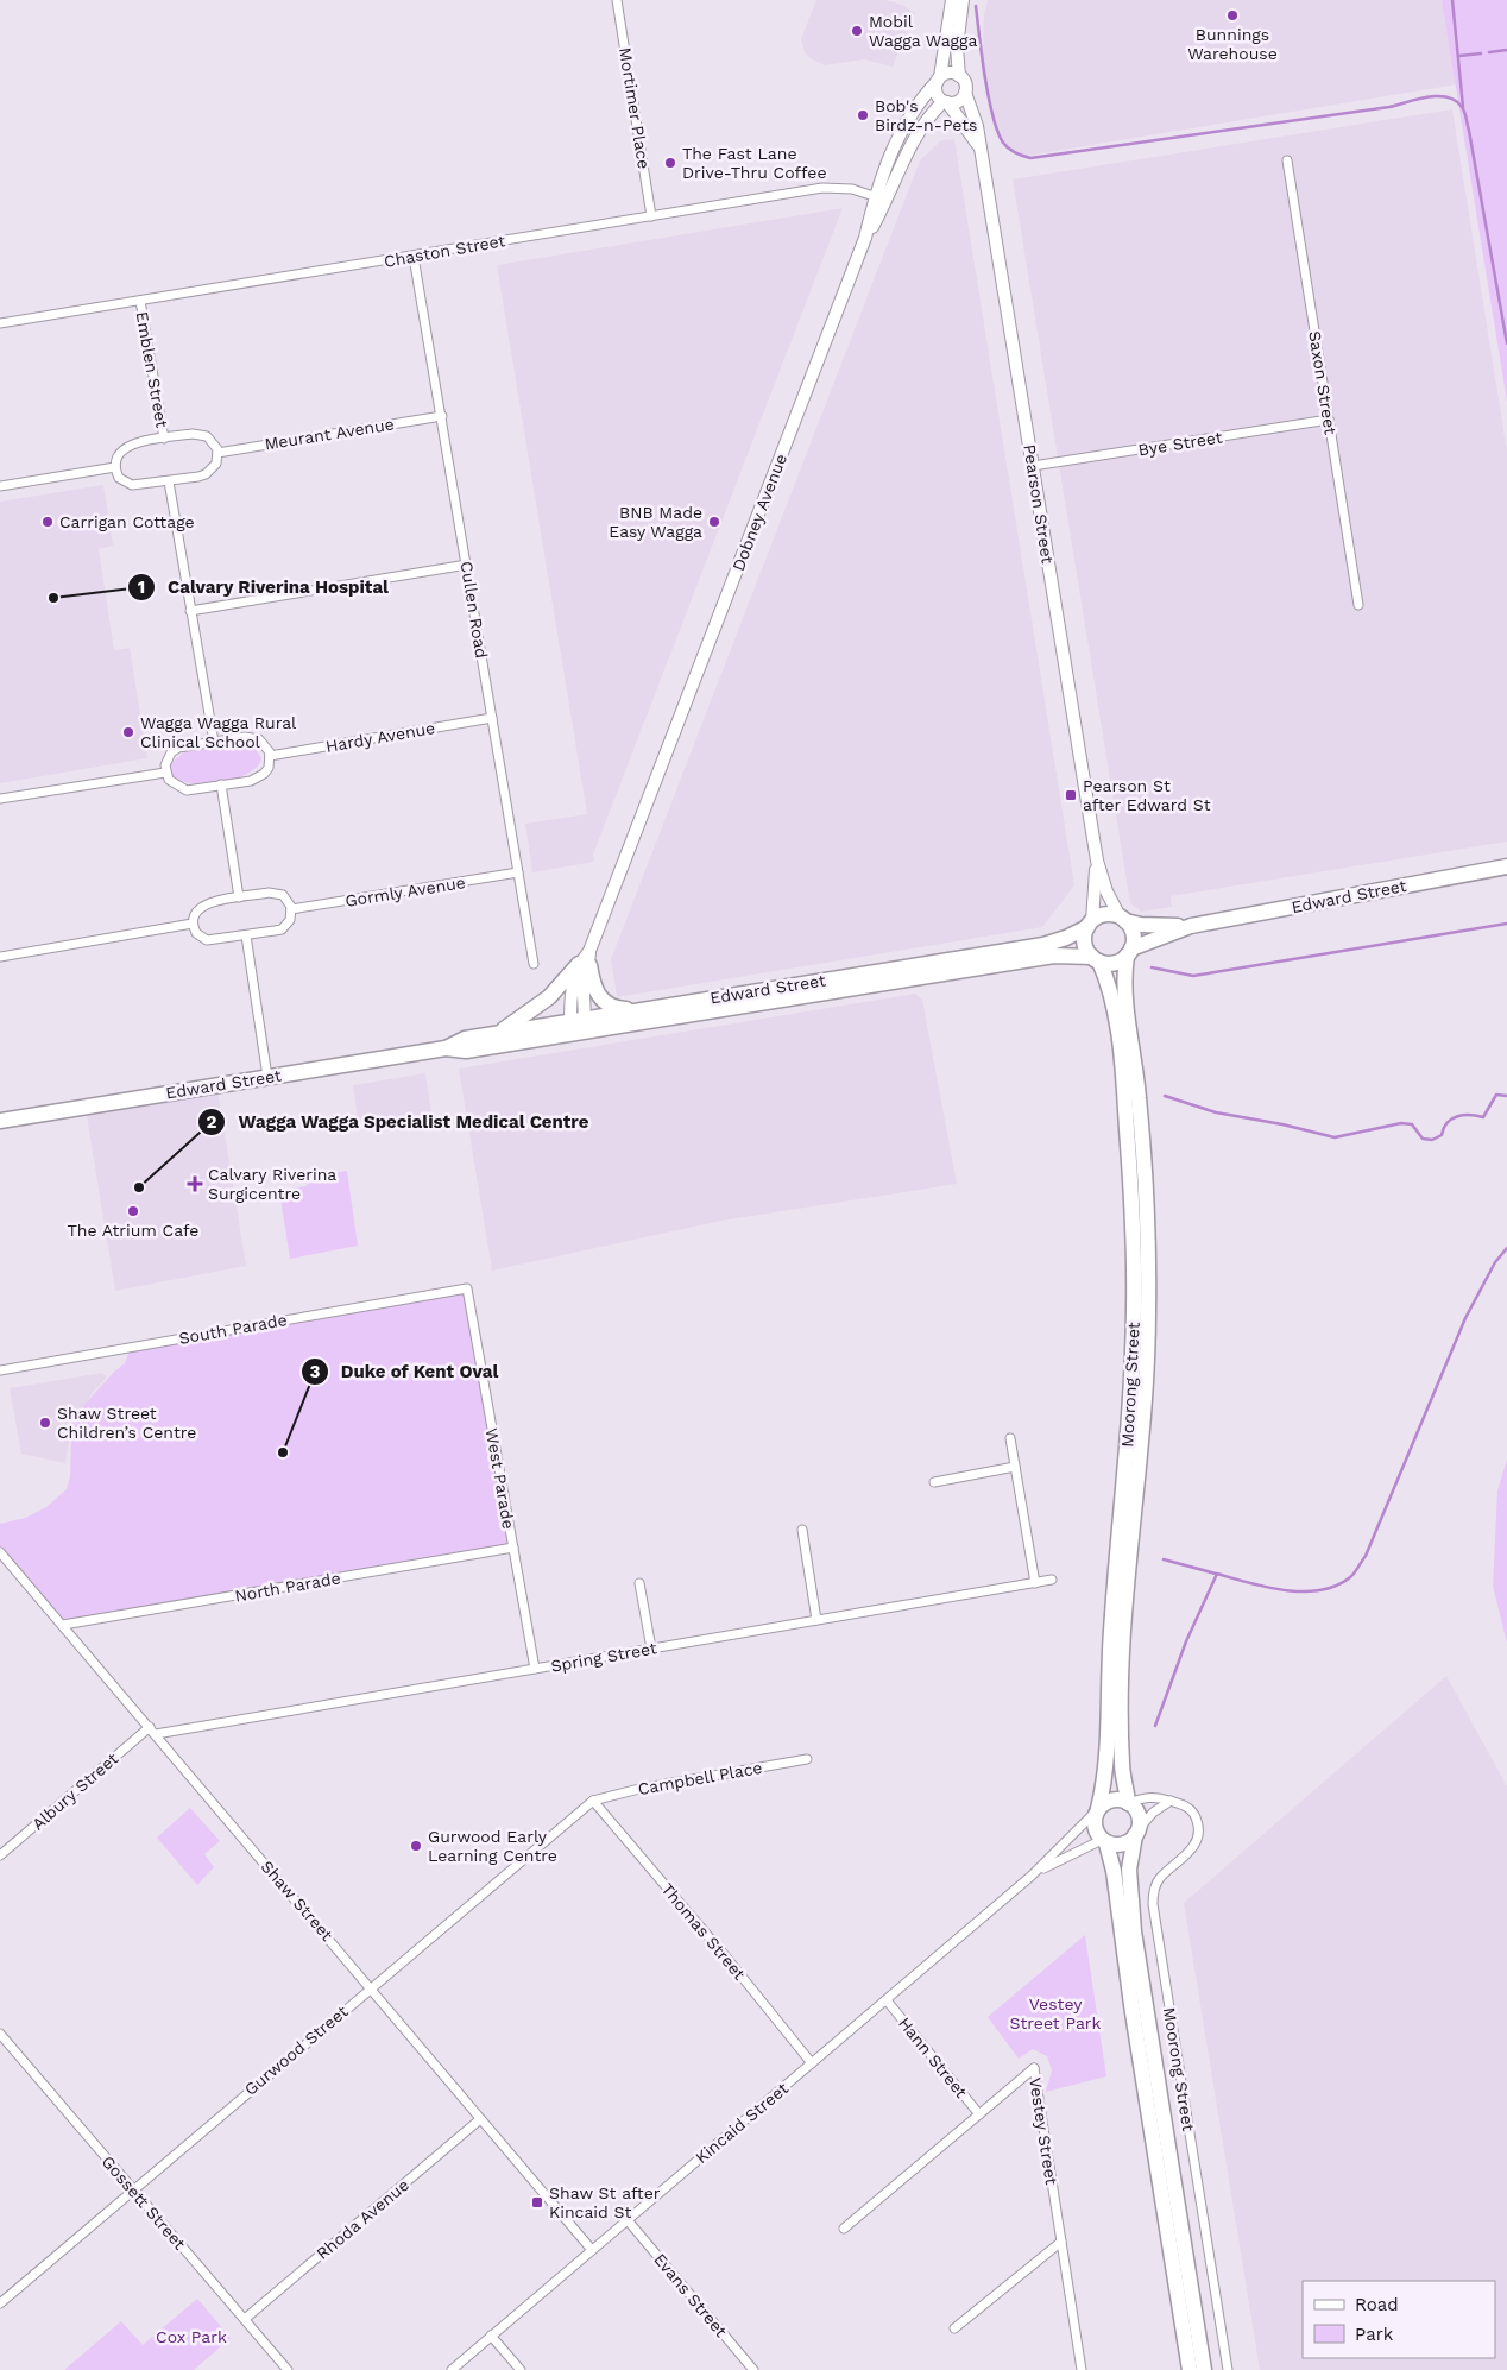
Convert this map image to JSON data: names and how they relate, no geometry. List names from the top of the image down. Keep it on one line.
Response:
{"streets":{"highway":["Edward Street","Moorong Street"],"main road":["Pearson Street","Dobney Avenue"],"street":["Mortimer Place","Chaston Street","Emblen Street","Saxon Street","Meurant Avenue","Bye Street","Cullen Road","Hardy Avenue","Gormly Avenue","South Parade","West Parade","North Parade","Spring Street","Campbell Place","Albury Street","Shaw Street","Thomas Street","Gurwood Street","Hann Street","Kincaid Street","Vestey Street","Gossett Street","Rhoda Avenue","Evans Street"]},"crossings":[["Mortimer Place","Chaston Street"],["Chaston Street","Emblen Street"],["Chaston Street","Dobney Avenue"],["Chaston Street","Cullen Road"],["Saxon Street","Bye Street"],["Meurant Avenue","Cullen Road"],["Bye Street","Pearson Street"],["Pearson Street","Dobney Avenue"],["Pearson Street","Edward Street"],["Pearson Street","Moorong Street"],["Dobney Avenue","Edward Street"],["Cullen Road","Hardy Avenue"],["Cullen Road","Gormly Avenue"],["Edward Street","Moorong Street"],["South Parade","West Parade"],["Moorong Street","Kincaid Street"],["West Parade","North Parade"],["West Parade","Spring Street"],["North Parade","Shaw Street"],["Spring Street","Albury Street"],["Spring Street","Shaw Street"],["Campbell Place","Thomas Street"],["Campbell Place","Gurwood Street"],["Albury Street","Shaw Street"],["Shaw Street","Gurwood Street"],["Shaw Street","Kincaid Street"],["Shaw Street","Rhoda Avenue"],["Thomas Street","Gurwood Street"],["Thomas Street","Kincaid Street"],["Gurwood Street","Gossett Street"],["Hann Street","Kincaid Street"],["Hann Street","Vestey Street"],["Kincaid Street","Evans Street"],["Gossett Street","Rhoda Avenue"]],"parks":["Vestey Street Park","Cox Park"],"places":{"other":["Bunnings Warehouse","Mobil Wagga Wagga","Bob's Birdz-n-Pets","The Fast Lane Drive-Thru Coffee","Carrigan Cottage","BNB Made Easy Wagga","Calvary Riverina Hospital","Wagga Wagga Rural Clinical School","Wagga Wagga Specialist Medical Centre","The Atrium Cafe","Shaw Street Children’s Centre","Duke of Kent Oval","Gurwood Early Learning Centre"],"transit":["Pearson St after Edward St","Shaw St after Kincaid St"],"health":["Calvary Riverina Surgicentre"]},"legend":["Road","Park"]}
